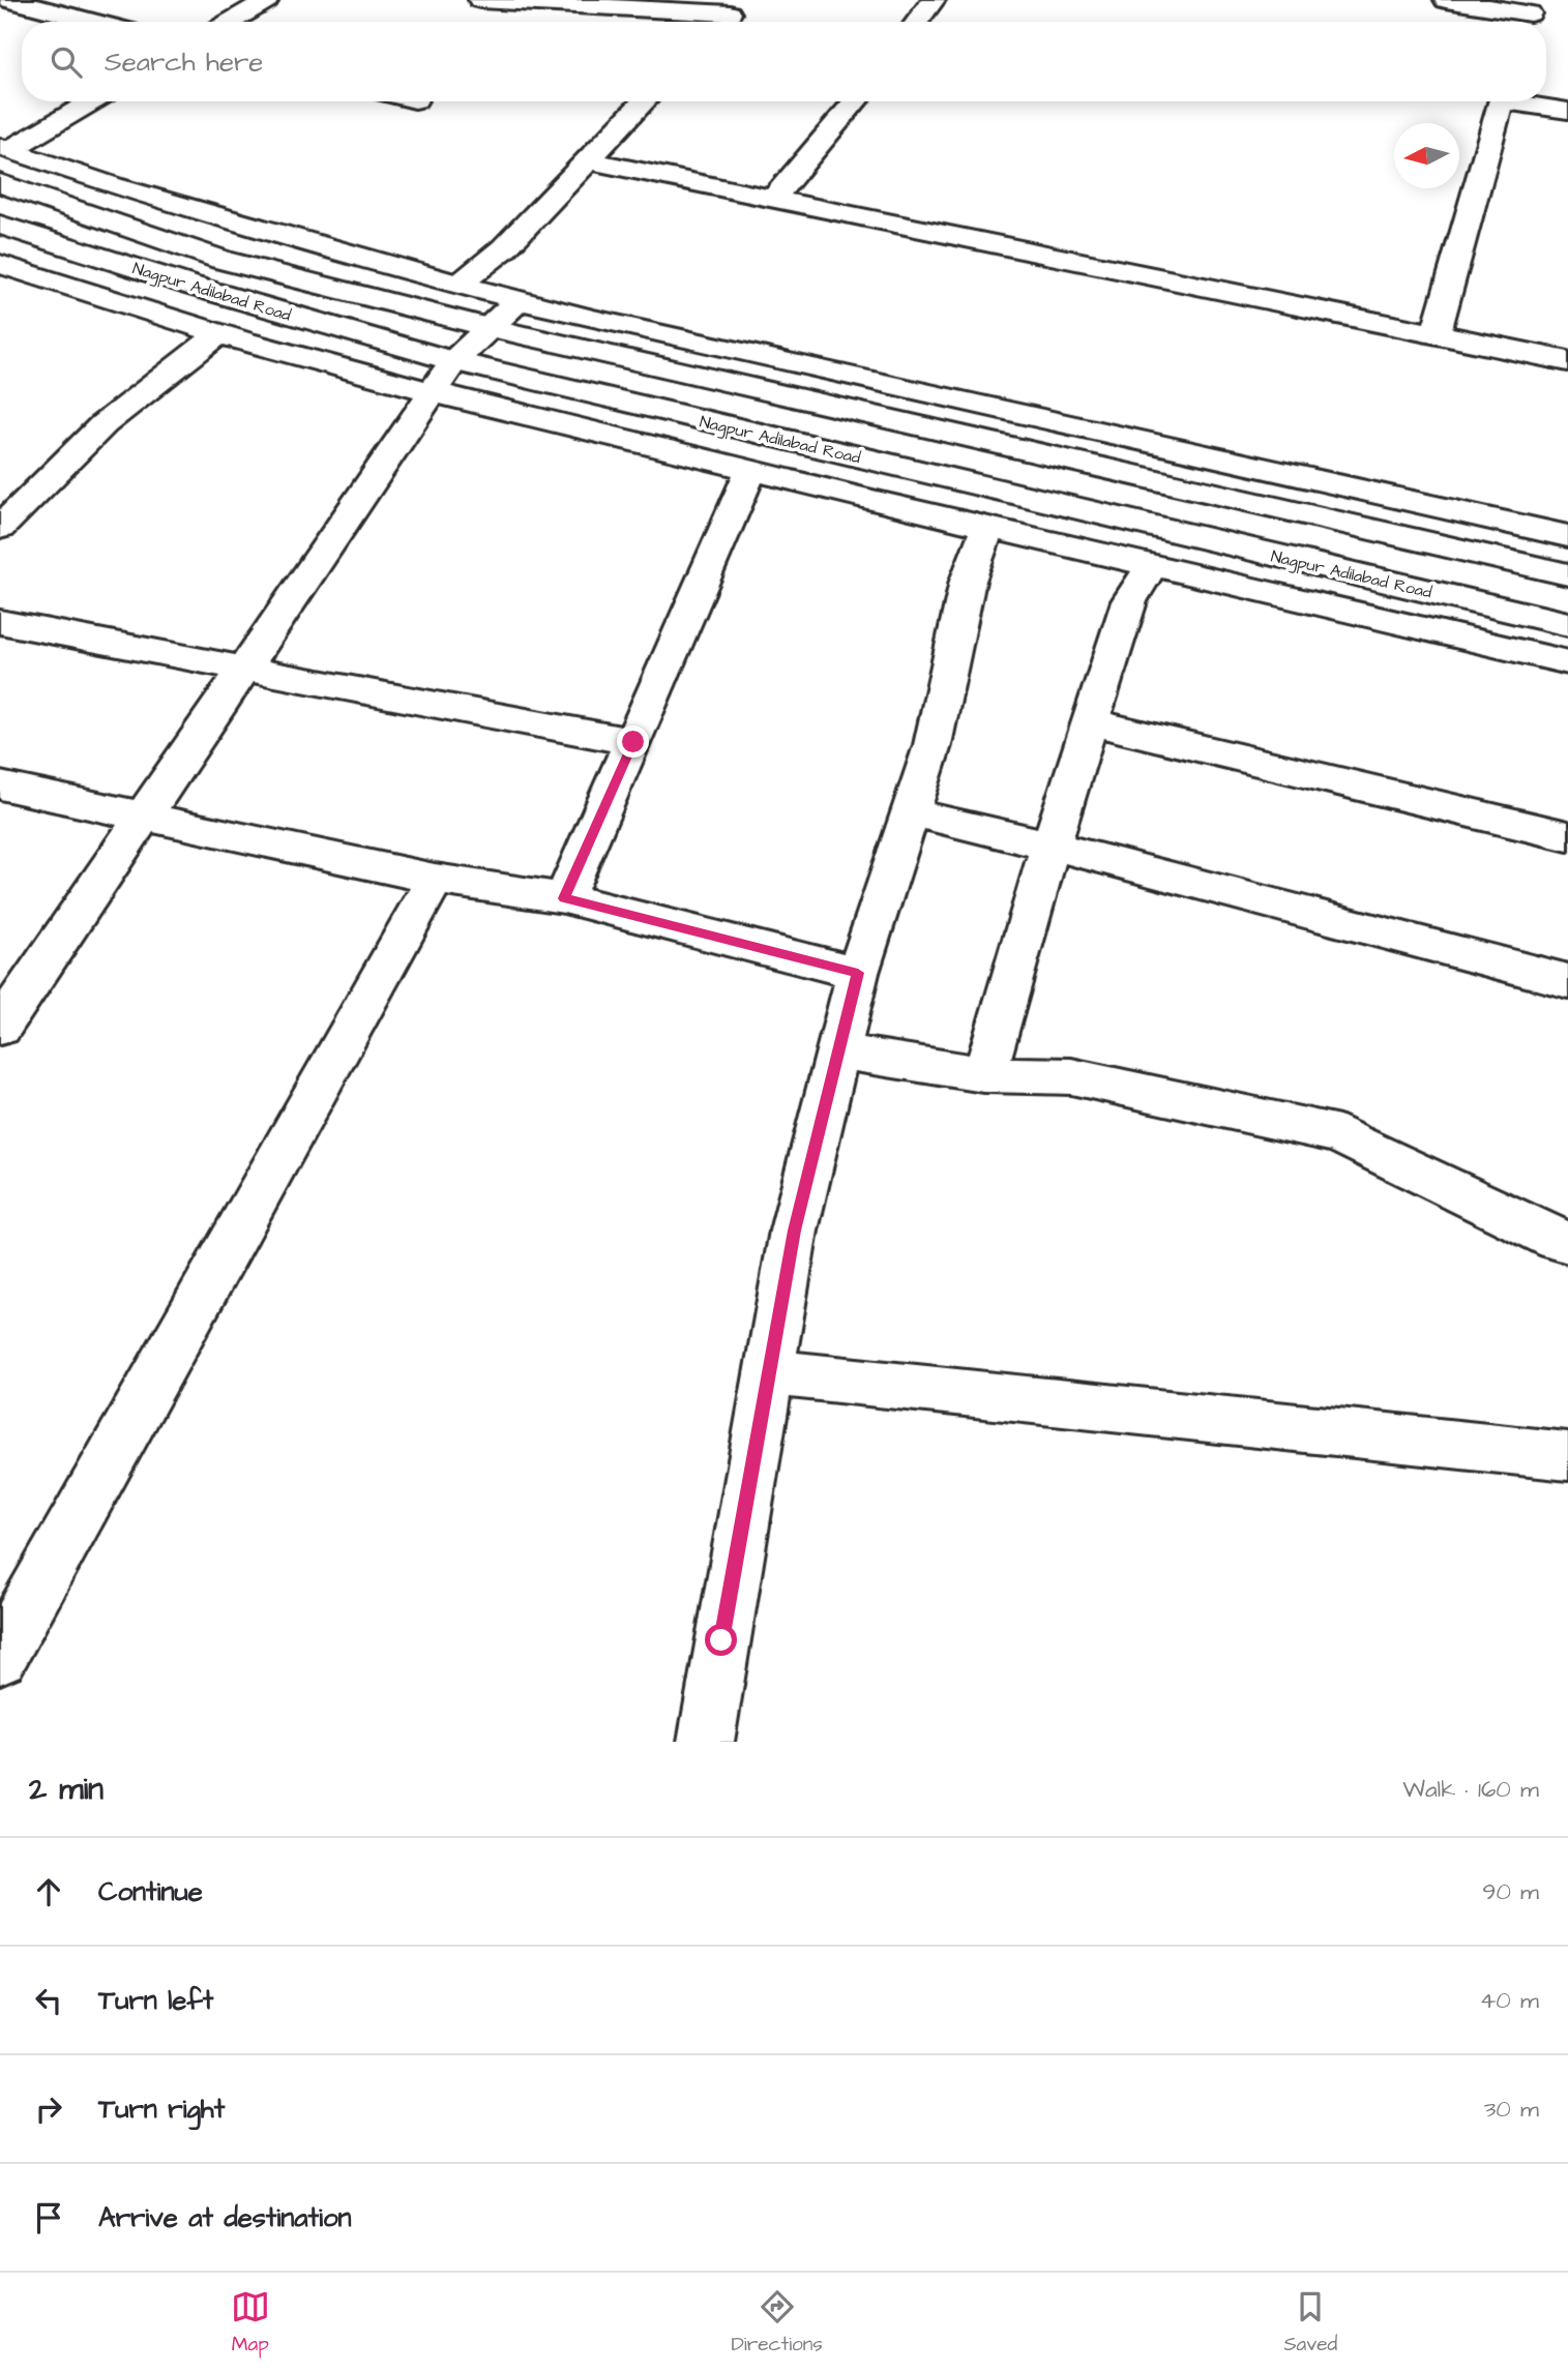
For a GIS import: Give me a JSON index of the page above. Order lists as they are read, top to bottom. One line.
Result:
{"streets":{"main road":["Nagpur Adilabad Road"]},"north":"left","page":{"search":"Search here","heading":["2 min","Walk · 160 m"],"list":[["Continue","90 m"],["Turn left","40 m"],["Turn right","30 m"],"Arrive at destination"],"nav":["Map","Directions","Saved"]}}
